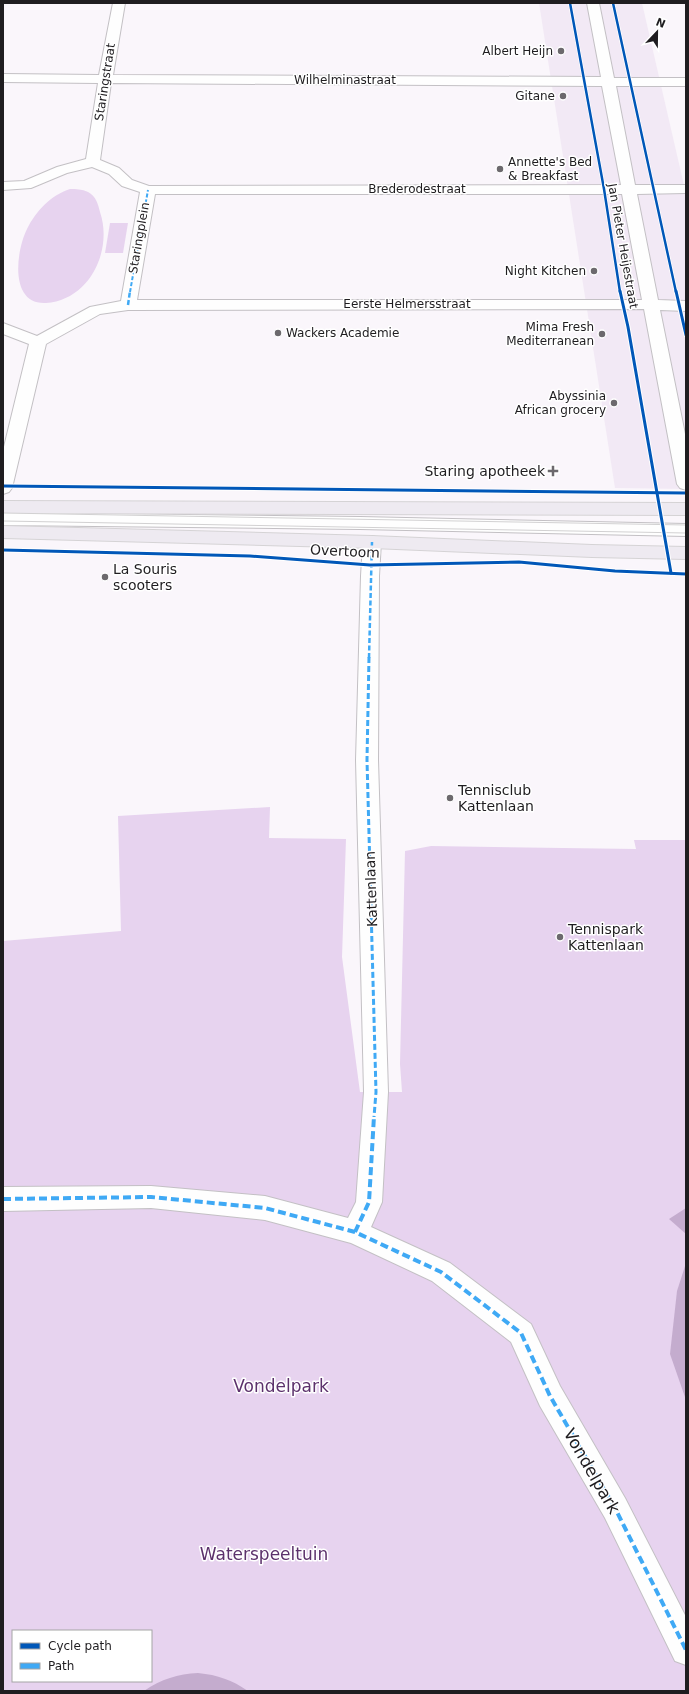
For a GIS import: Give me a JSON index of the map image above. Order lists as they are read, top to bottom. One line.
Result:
{"streets":{"main road":["Overtoom"],"street":["Wilhelminastraat","Staringstraat","Brederodestraat","Staringplein","Jan Pieter Heijestraat","Eerste Helmersstraat","Kattenlaan","Vondelpark"]},"crossings":[["Wilhelminastraat","Staringstraat"],["Wilhelminastraat","Jan Pieter Heijestraat"],["Staringstraat","Staringplein"],["Brederodestraat","Staringplein"],["Brederodestraat","Jan Pieter Heijestraat"],["Staringplein","Eerste Helmersstraat"],["Jan Pieter Heijestraat","Eerste Helmersstraat"],["Overtoom","Kattenlaan"],["Kattenlaan","Vondelpark"]],"parks":["Vondelpark","Waterspeeltuin"],"places":{"other":["Albert Heijn","Gitane","Annette's Bed & Breakfast","Night Kitchen","Wackers Academie","Mima Fresh Mediterranean","Abyssinia African grocery","La Souris scooters","Tennisclub Kattenlaan","Tennispark Kattenlaan"],"health":["Staring apotheek"]},"legend":["Cycle path","Path"],"north":"top"}
